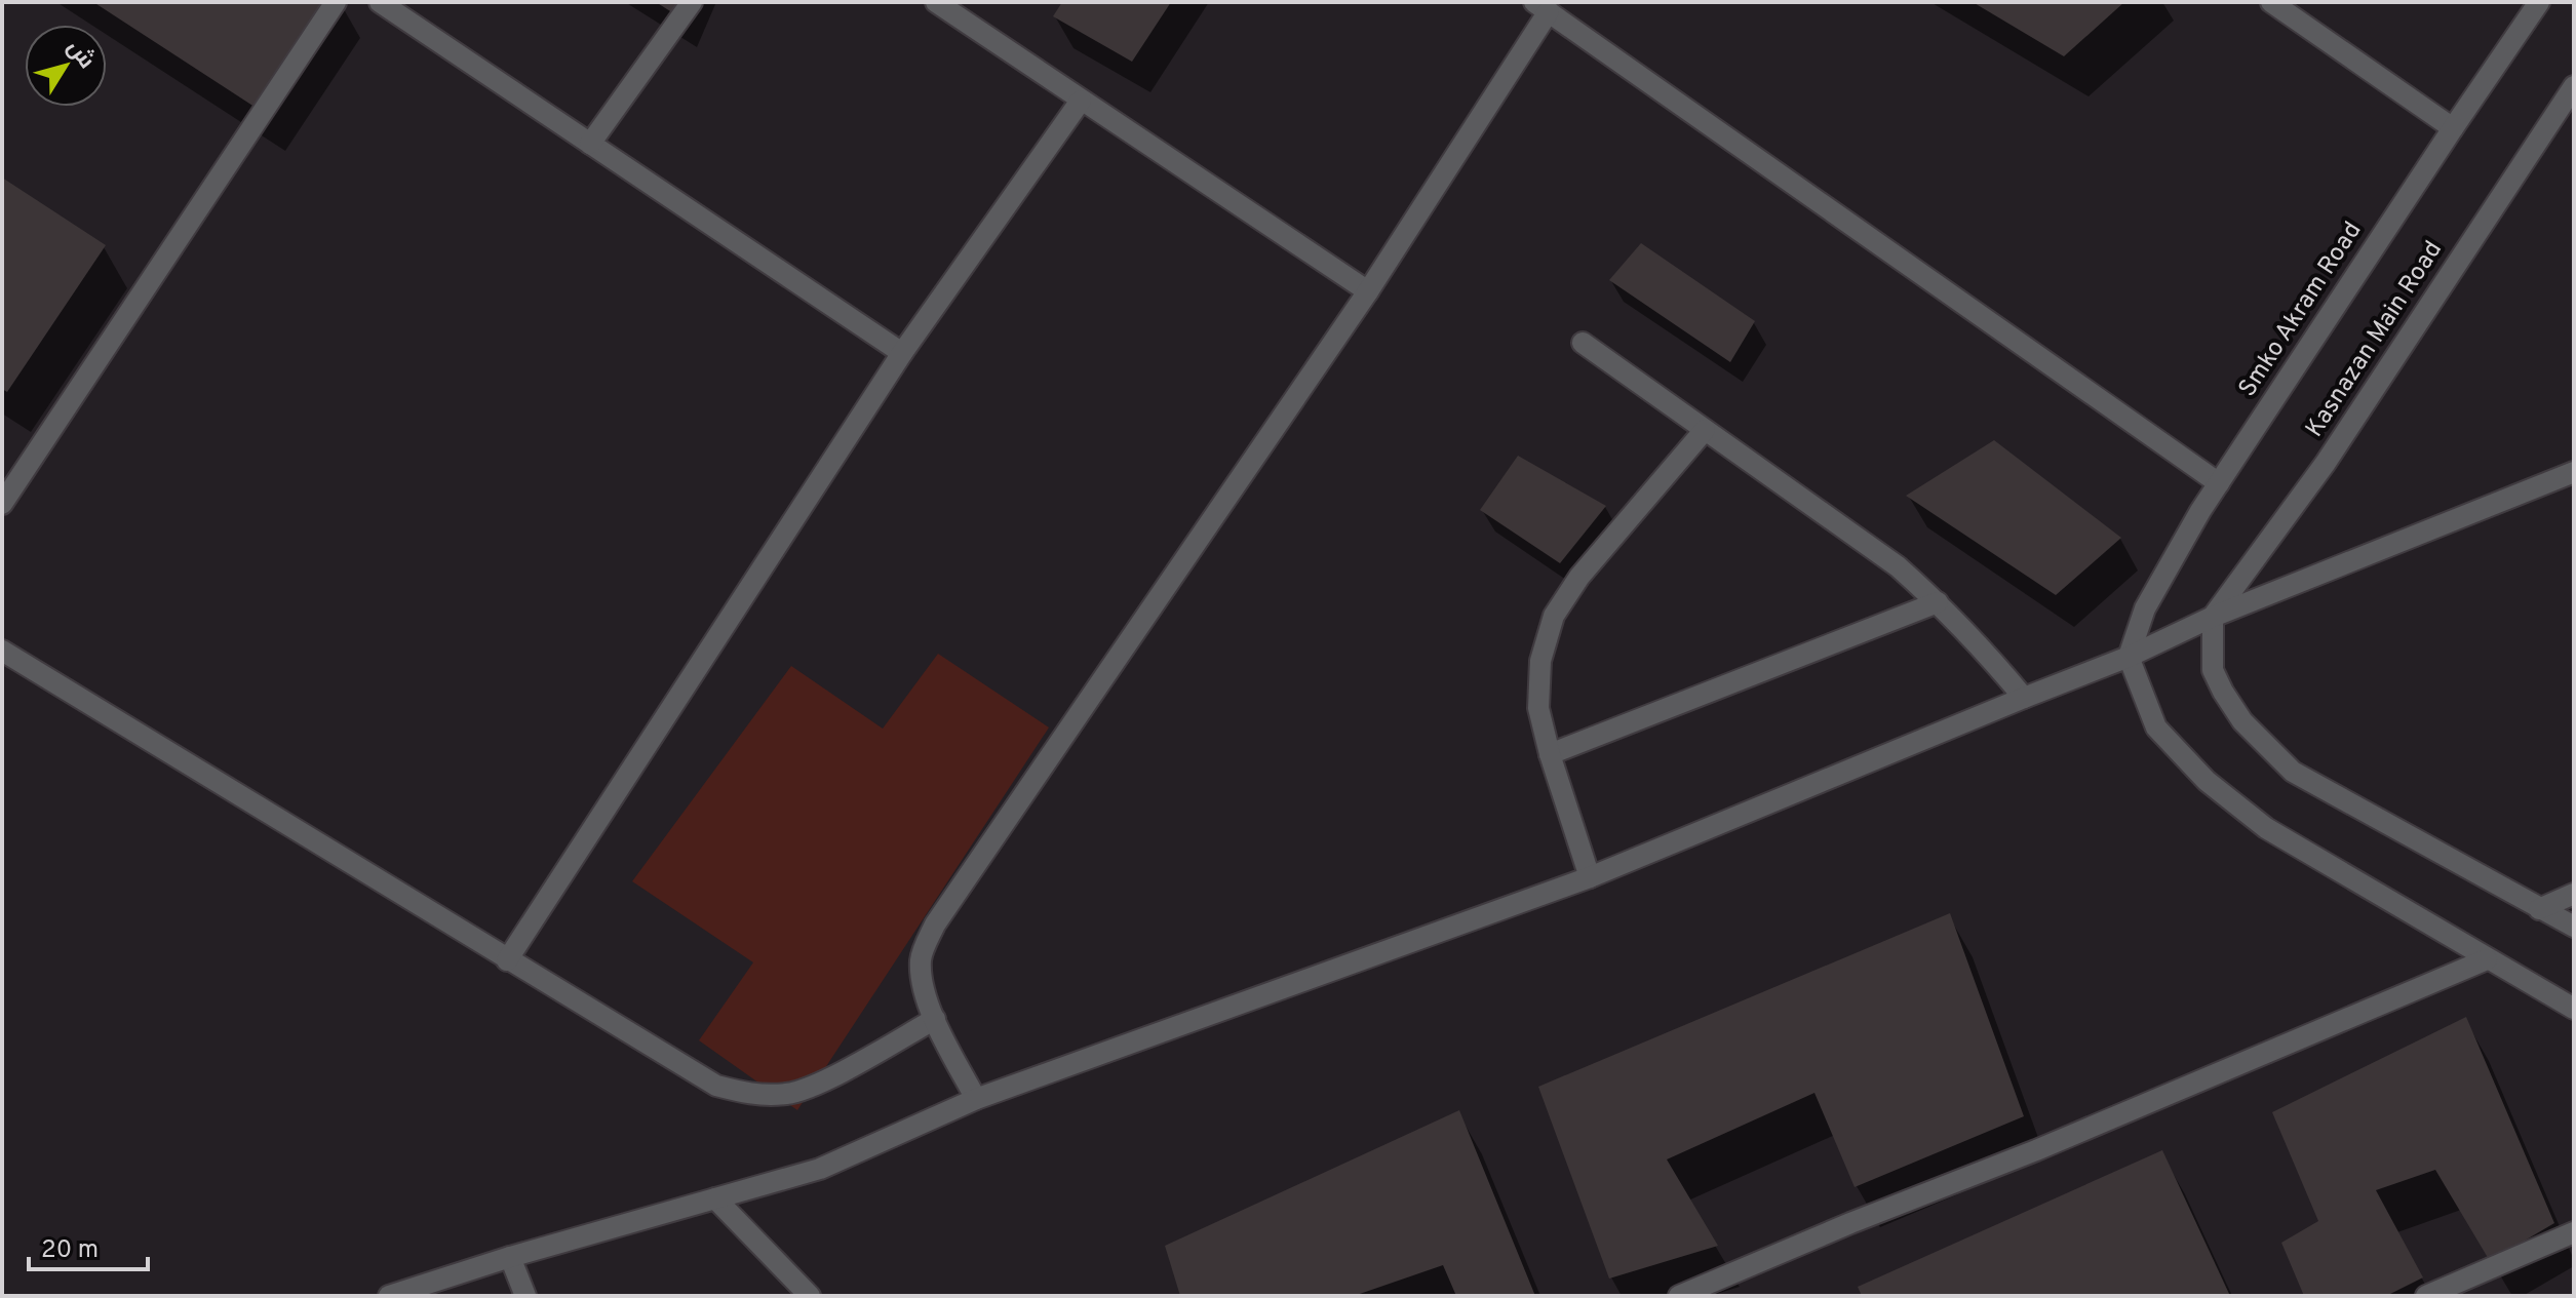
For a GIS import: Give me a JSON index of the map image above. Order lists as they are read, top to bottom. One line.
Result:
{"streets":{"street":["Smko Akram Road","Kasnazan Main Road"]},"scale_bar":"20 m","north":"top right"}
